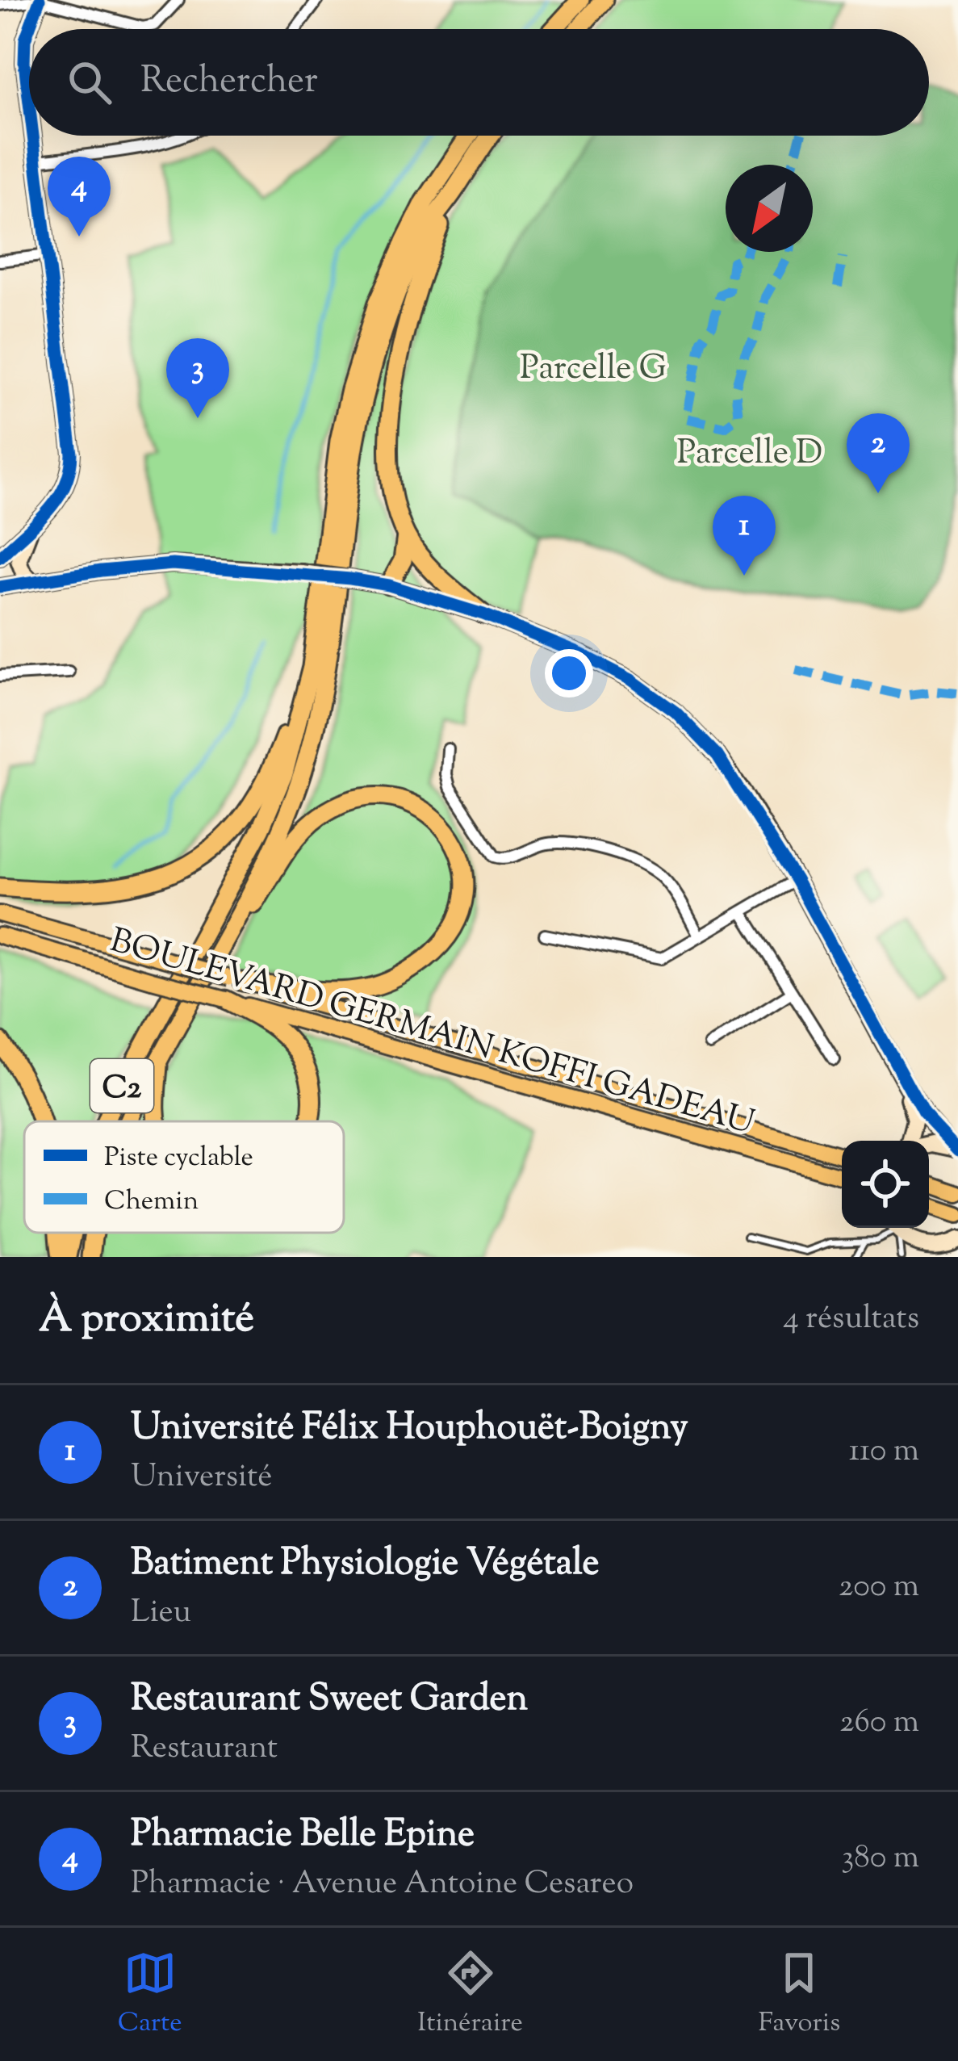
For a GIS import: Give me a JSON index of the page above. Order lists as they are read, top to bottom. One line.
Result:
{"streets":{"highway":["C2"],"main road":["BOULEVARD GERMAIN KOFFI GADEAU"]},"parks":["Parcelle G","Parcelle D"],"legend":["Piste cyclable","Chemin"],"north":"bottom left","page":{"search":"Rechercher","pins":["4","3","2","1"],"heading":["À proximité","4 résultats"],"list":[{"mark":"1","name":"Université Félix Houphouët-Boigny","note":"Université","value":"110 m"},{"mark":"2","name":"Batiment Physiologie Végétale","note":"Lieu","value":"200 m"},{"mark":"3","name":"Restaurant Sweet Garden","note":"Restaurant","value":"260 m"},{"mark":"4","name":"Pharmacie Belle Epine","note":"Pharmacie · Avenue Antoine Cesareo","value":"380 m"}],"nav":["Carte","Itinéraire","Favoris"]}}
